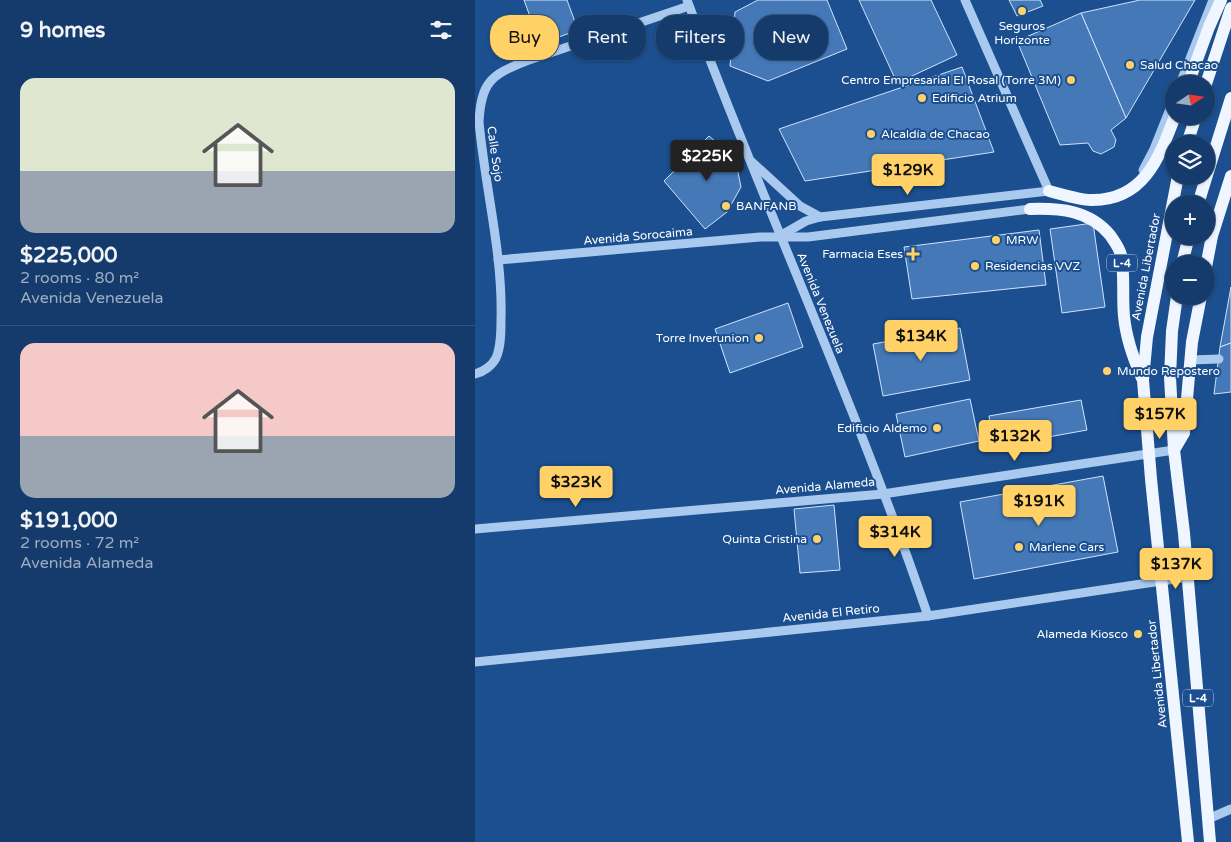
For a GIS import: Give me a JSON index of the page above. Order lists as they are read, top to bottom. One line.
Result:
{"streets":{"main road":["L-4","Avenida Libertador"],"street":["Calle Sojo","Avenida Sorocaima","Avenida Venezuela","Avenida Alameda","Avenida El Retiro"]},"crossings":[["Calle Sojo","Avenida Sorocaima"],["Calle Sojo","Avenida Venezuela"],["Avenida Sorocaima","L-4"],["Avenida Sorocaima","Avenida Venezuela"],["L-4","Avenida Libertador"],["L-4","Avenida Alameda"],["L-4","Avenida El Retiro"],["Avenida Libertador","Avenida Alameda"],["Avenida Libertador","Avenida El Retiro"],["Avenida Venezuela","Avenida Alameda"],["Avenida Venezuela","Avenida El Retiro"]],"places":{"other":["Seguros Horizonte","Salud Chacao","Centro Empresarial El Rosal (Torre 3M)","Edificio Atrium","Alcaldía de Chacao","BANFANB","MRW","Residencias VVZ","Torre Inverunion","Mundo Repostero","Edificio Aldemo","Quinta Cristina","Marlene Cars","Alameda Kiosco"],"health":["Farmacia Eses"]},"north":"right","page":{"heading":"9 homes","chip":["Buy","Rent","Filters","New"],"list":[{"name":"$225,000","note":"2 rooms · 80 m² · Avenida Venezuela"},{"name":"$191,000","note":"2 rooms · 72 m² · Avenida Alameda"}],"map_buttons":["+","−"],"price":["$225K","$129K","$134K","$157K","$132K","$323K","$191K","$314K","$137K"]}}
